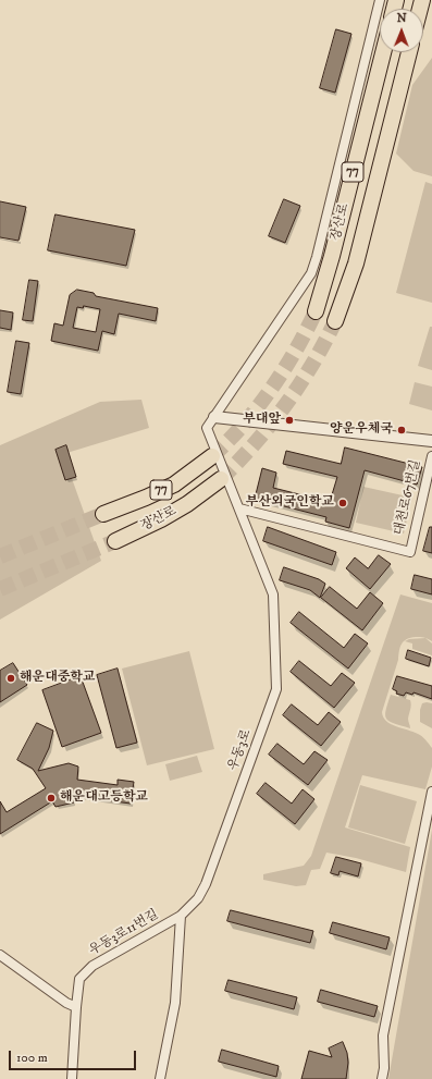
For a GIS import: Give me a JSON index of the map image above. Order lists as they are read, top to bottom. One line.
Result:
{"streets":{"highway":["77","장산로"],"street":["대천로67번길","우동3로","우동3로11번길"]},"crossings":[["대천로67번길","우동3로"],["우동3로","우동3로11번길"]],"places":["부대앞","양운우체국","부산외국인학교","해운대중학교","해운대고등학교"],"scale_bar":"100 m","north":"top"}
